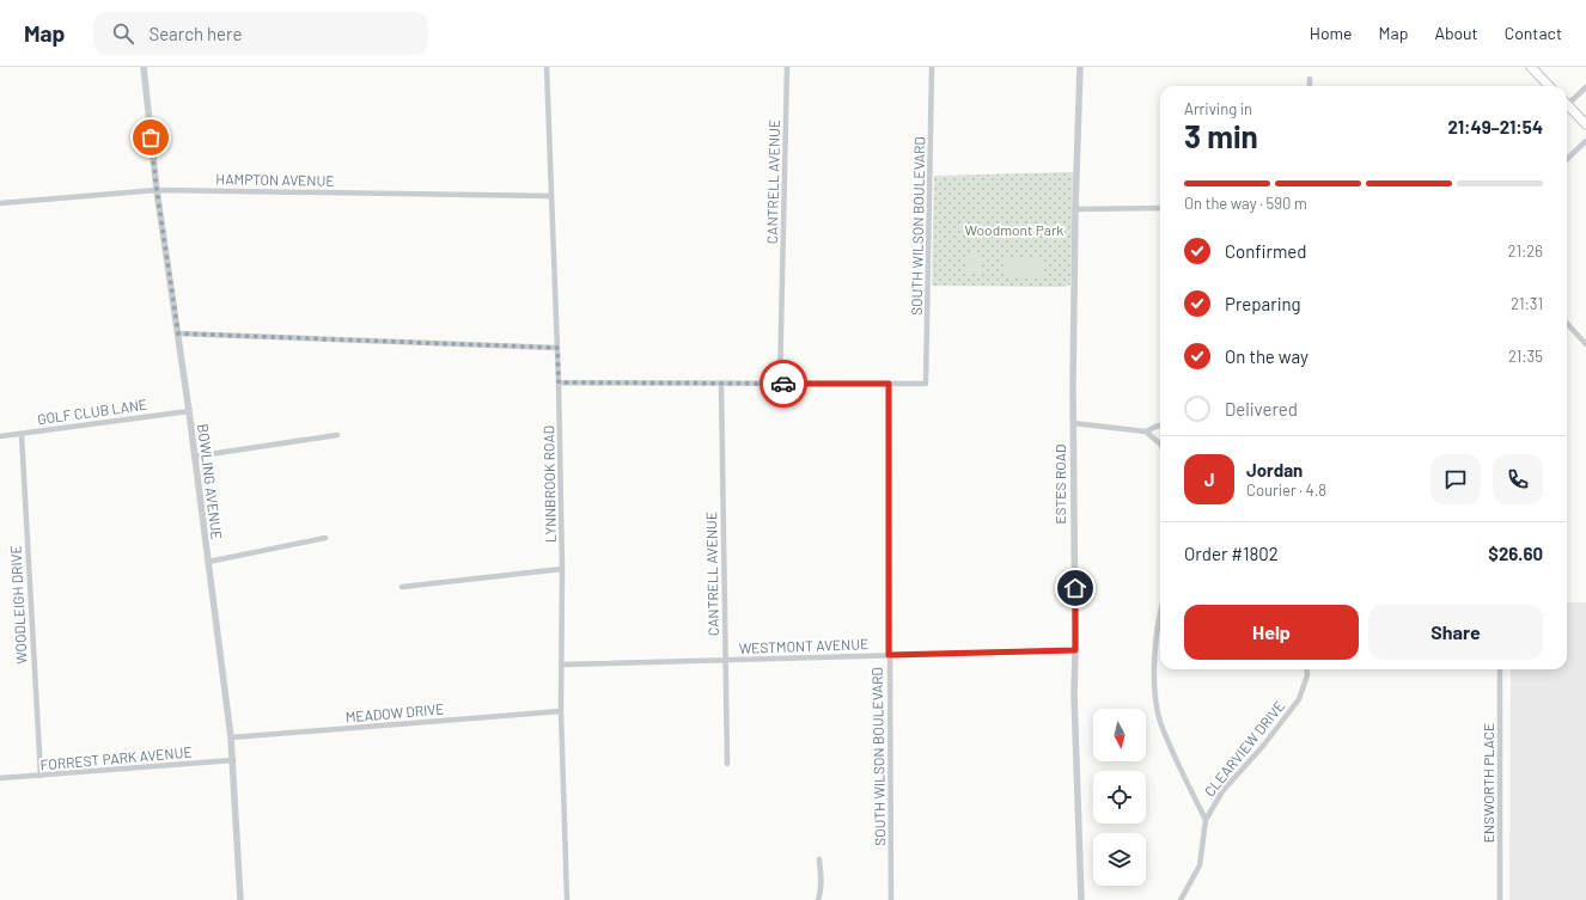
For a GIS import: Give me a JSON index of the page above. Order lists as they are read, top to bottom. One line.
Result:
{"streets":{"street":["HAMPTON AVENUE","CANTRELL AVENUE","SOUTH WILSON BOULEVARD","GOLF CLUB LANE","BOWLING AVENUE","LYNNBROOK ROAD","ESTES ROAD","WOODLEIGH DRIVE","WESTMONT AVENUE","MEADOW DRIVE","CLEARVIEW DRIVE","FORREST PARK AVENUE","ENSWORTH PLACE"]},"crossings":[["HAMPTON AVENUE","BOWLING AVENUE"],["HAMPTON AVENUE","LYNNBROOK ROAD"],["CANTRELL AVENUE","WESTMONT AVENUE"],["SOUTH WILSON BOULEVARD","WESTMONT AVENUE"],["GOLF CLUB LANE","BOWLING AVENUE"],["GOLF CLUB LANE","WOODLEIGH DRIVE"],["BOWLING AVENUE","MEADOW DRIVE"],["BOWLING AVENUE","FORREST PARK AVENUE"],["LYNNBROOK ROAD","WESTMONT AVENUE"],["LYNNBROOK ROAD","MEADOW DRIVE"],["ESTES ROAD","WESTMONT AVENUE"],["WOODLEIGH DRIVE","FORREST PARK AVENUE"]],"parks":["Woodmont Park"],"north":"bottom","page":{"header":"Map","search":"Search here","nav":["Home","Map","About","Contact"],"heading":["3 min","Arriving in","21:49–21:54"],"panel":["Jordan","Courier · 4.8","Order #1802","$26.60"],"bar":"On the way · 590 m","list":[["Confirmed","21:26"],["Preparing","21:31"],["On the way","21:35"],"Delivered"],"round":"J","buttons":["Help","Share"]}}
